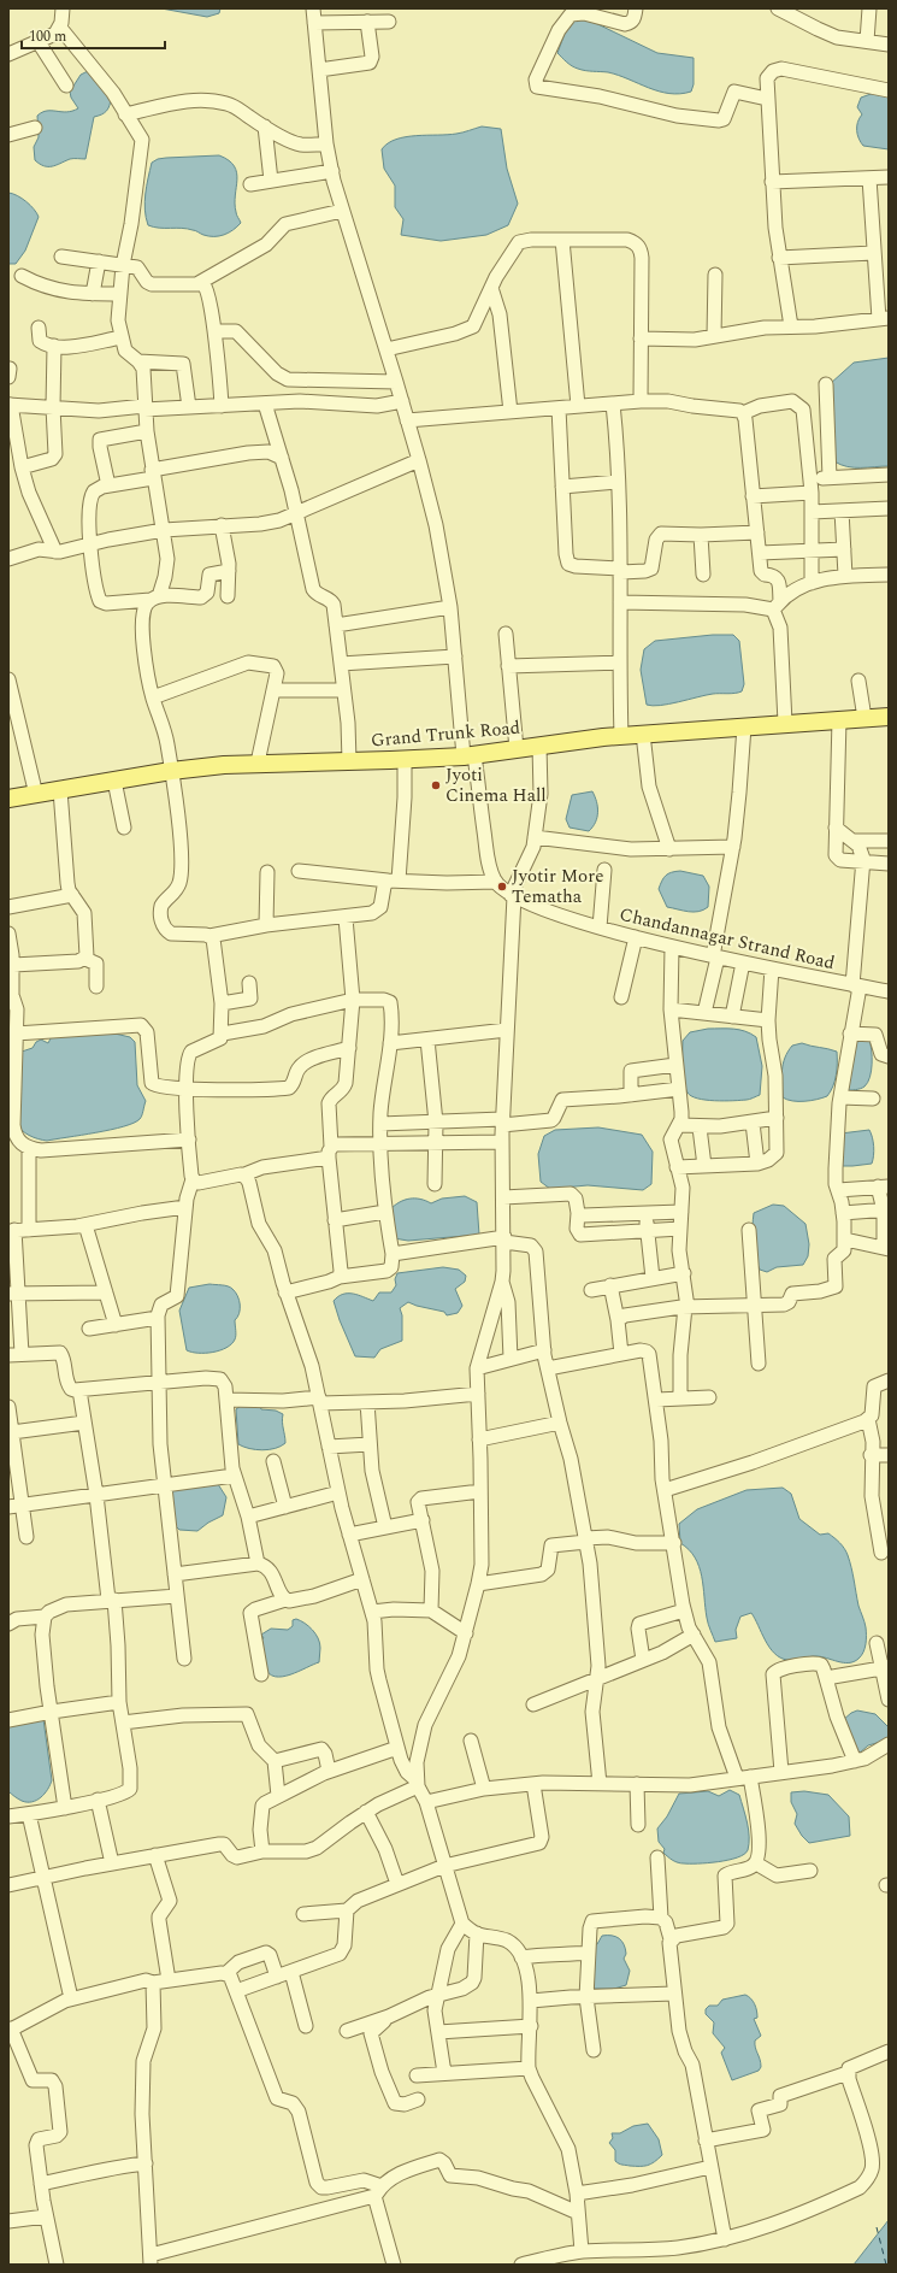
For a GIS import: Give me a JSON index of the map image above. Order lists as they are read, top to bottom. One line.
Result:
{"streets":{"main road":["Grand Trunk Road"],"street":["Chandannagar Strand Road"]},"places":["Jyoti Cinema Hall","Jyotir More Tematha"],"scale_bar":"100 m"}
